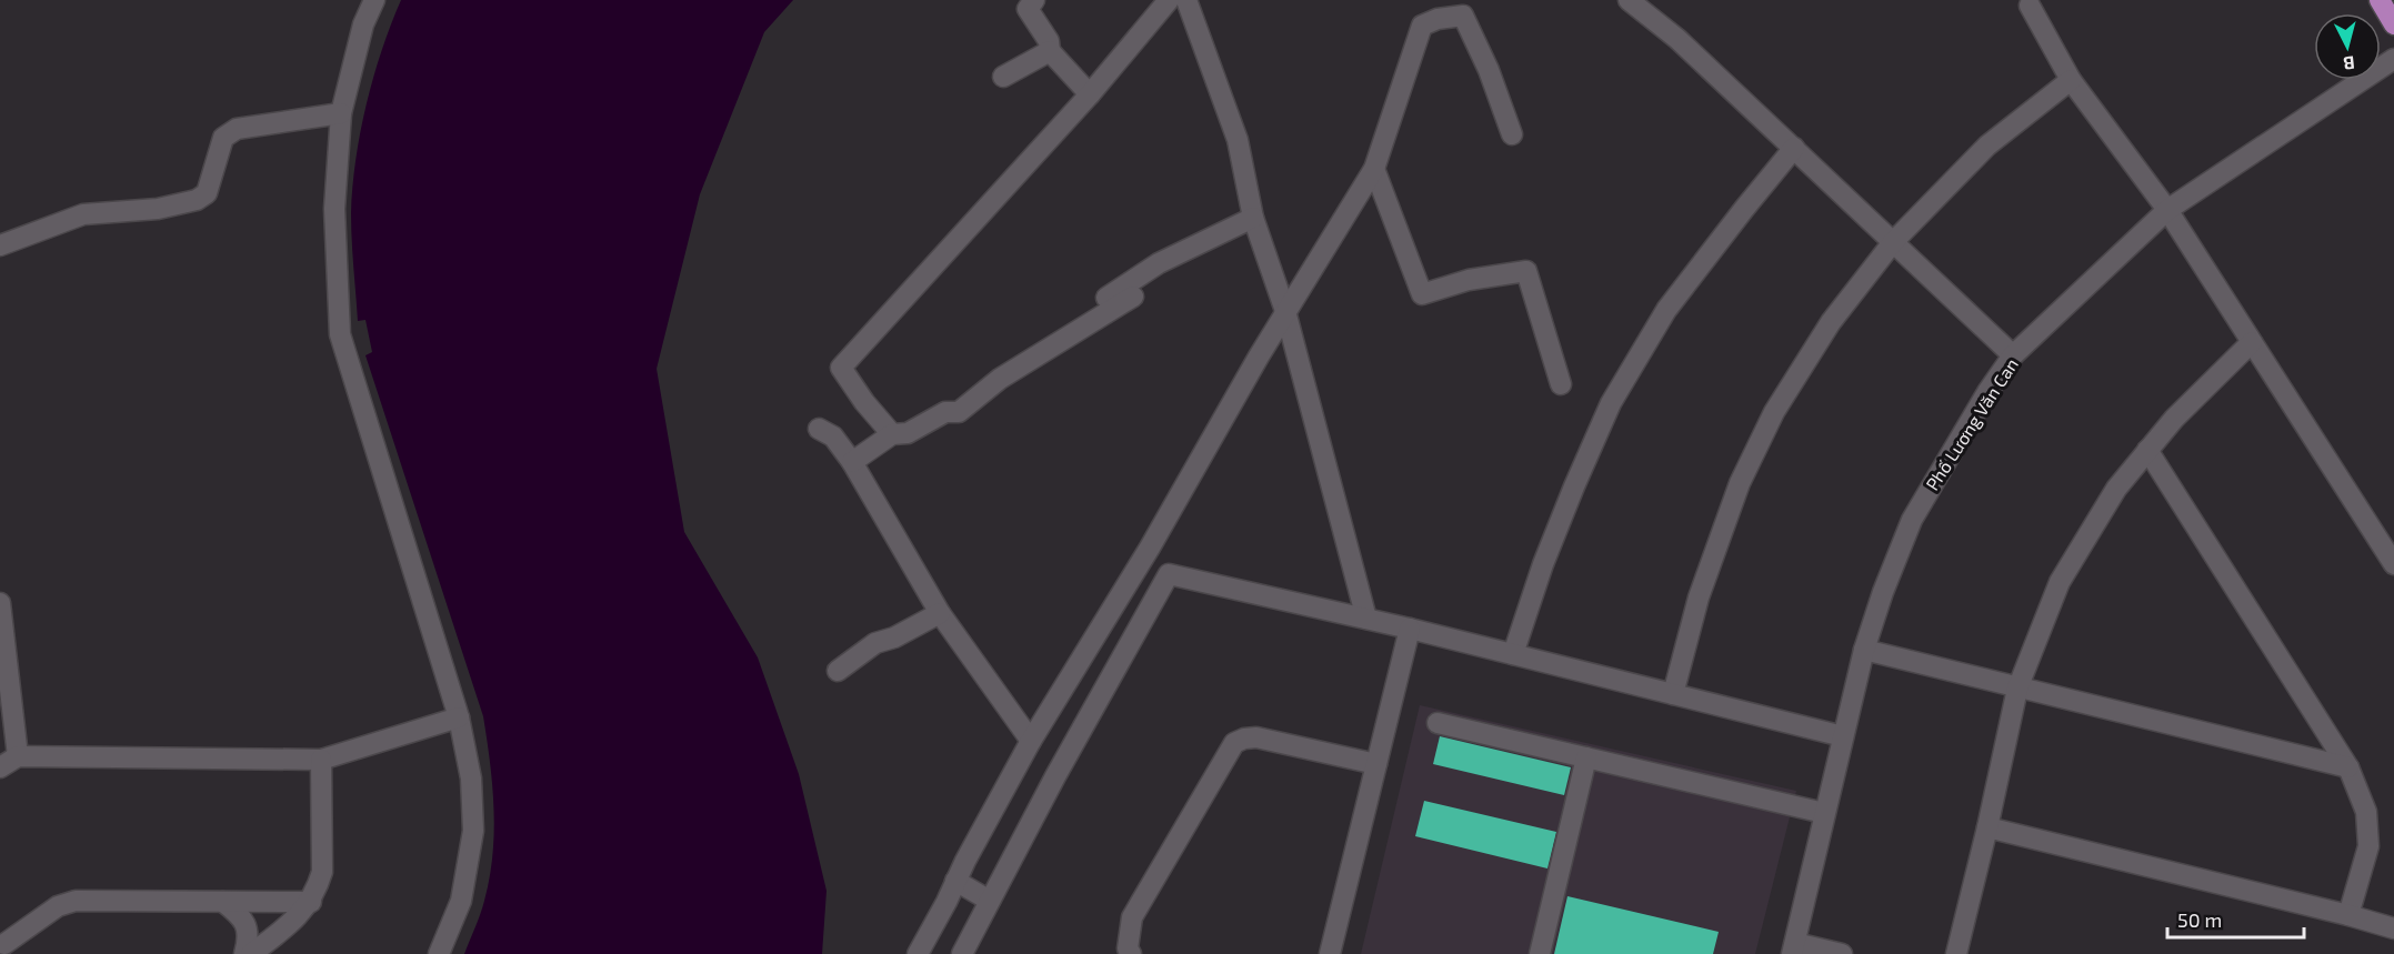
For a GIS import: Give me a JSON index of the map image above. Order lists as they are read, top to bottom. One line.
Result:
{"streets":{"street":["Phố Lương Văn Can"]},"scale_bar":"50 m","north":"bottom"}
